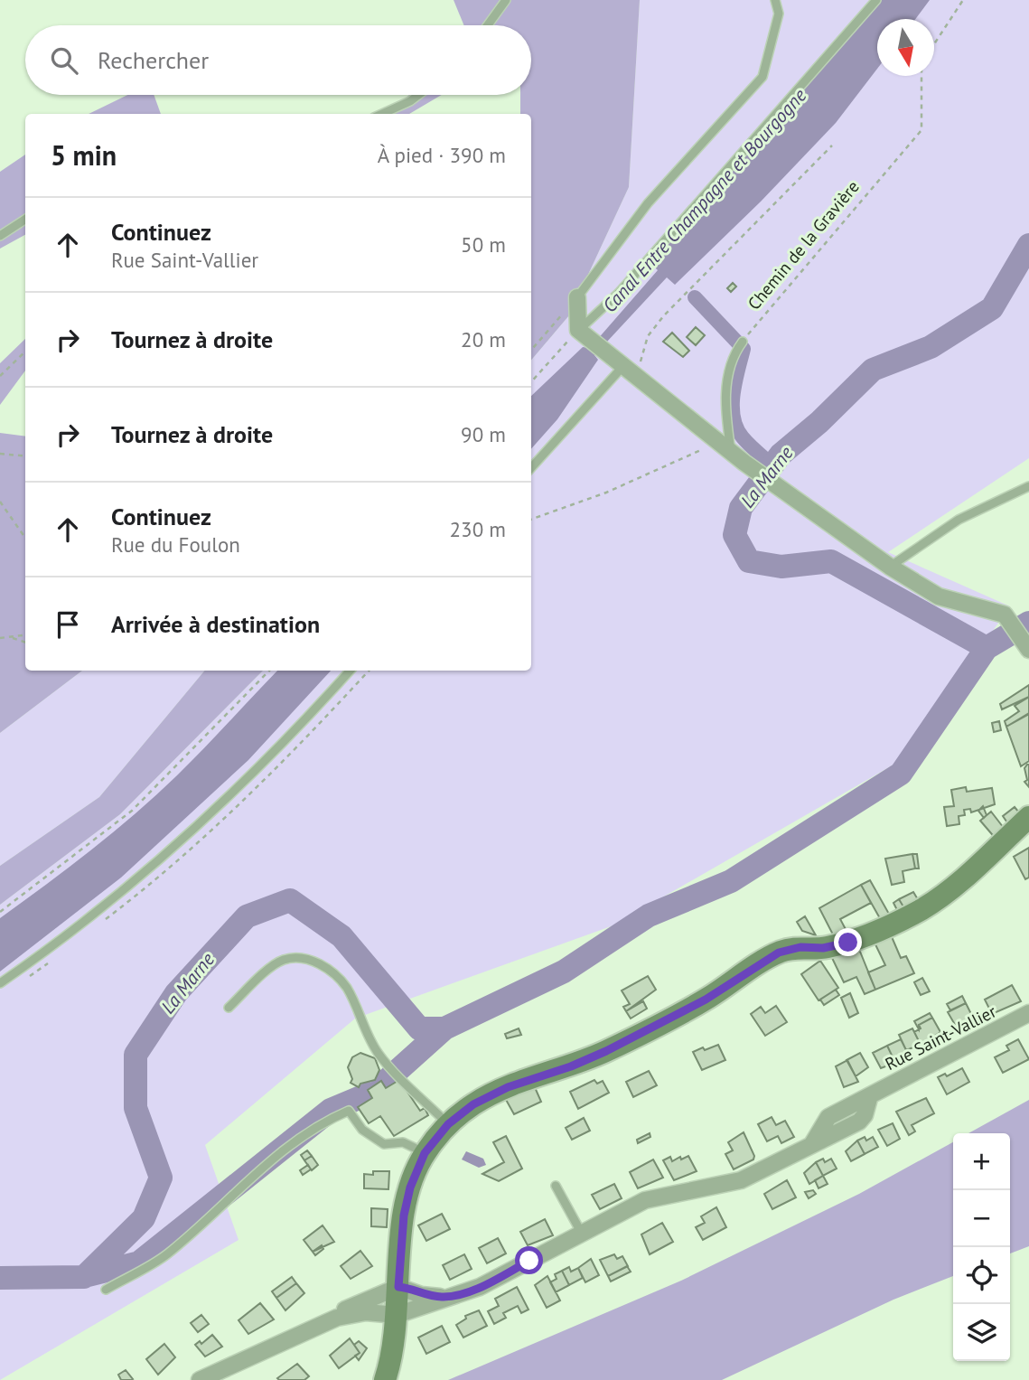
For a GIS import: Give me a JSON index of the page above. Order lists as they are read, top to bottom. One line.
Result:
{"streets":{"street":["Rue Saint-Vallier"],"path":["Chemin de la Gravière"]},"water":["Canal Entre Champagne et Bourgogne","La Marne"],"north":"bottom","page":{"search":"Rechercher","heading":["5 min","À pied · 390 m"],"list":[["Continuez","Rue Saint-Vallier","50 m"],["Tournez à droite","20 m"],["Tournez à droite","90 m"],["Continuez","Rue du Foulon","230 m"],"Arrivée à destination"],"map_buttons":["+","−"]}}
